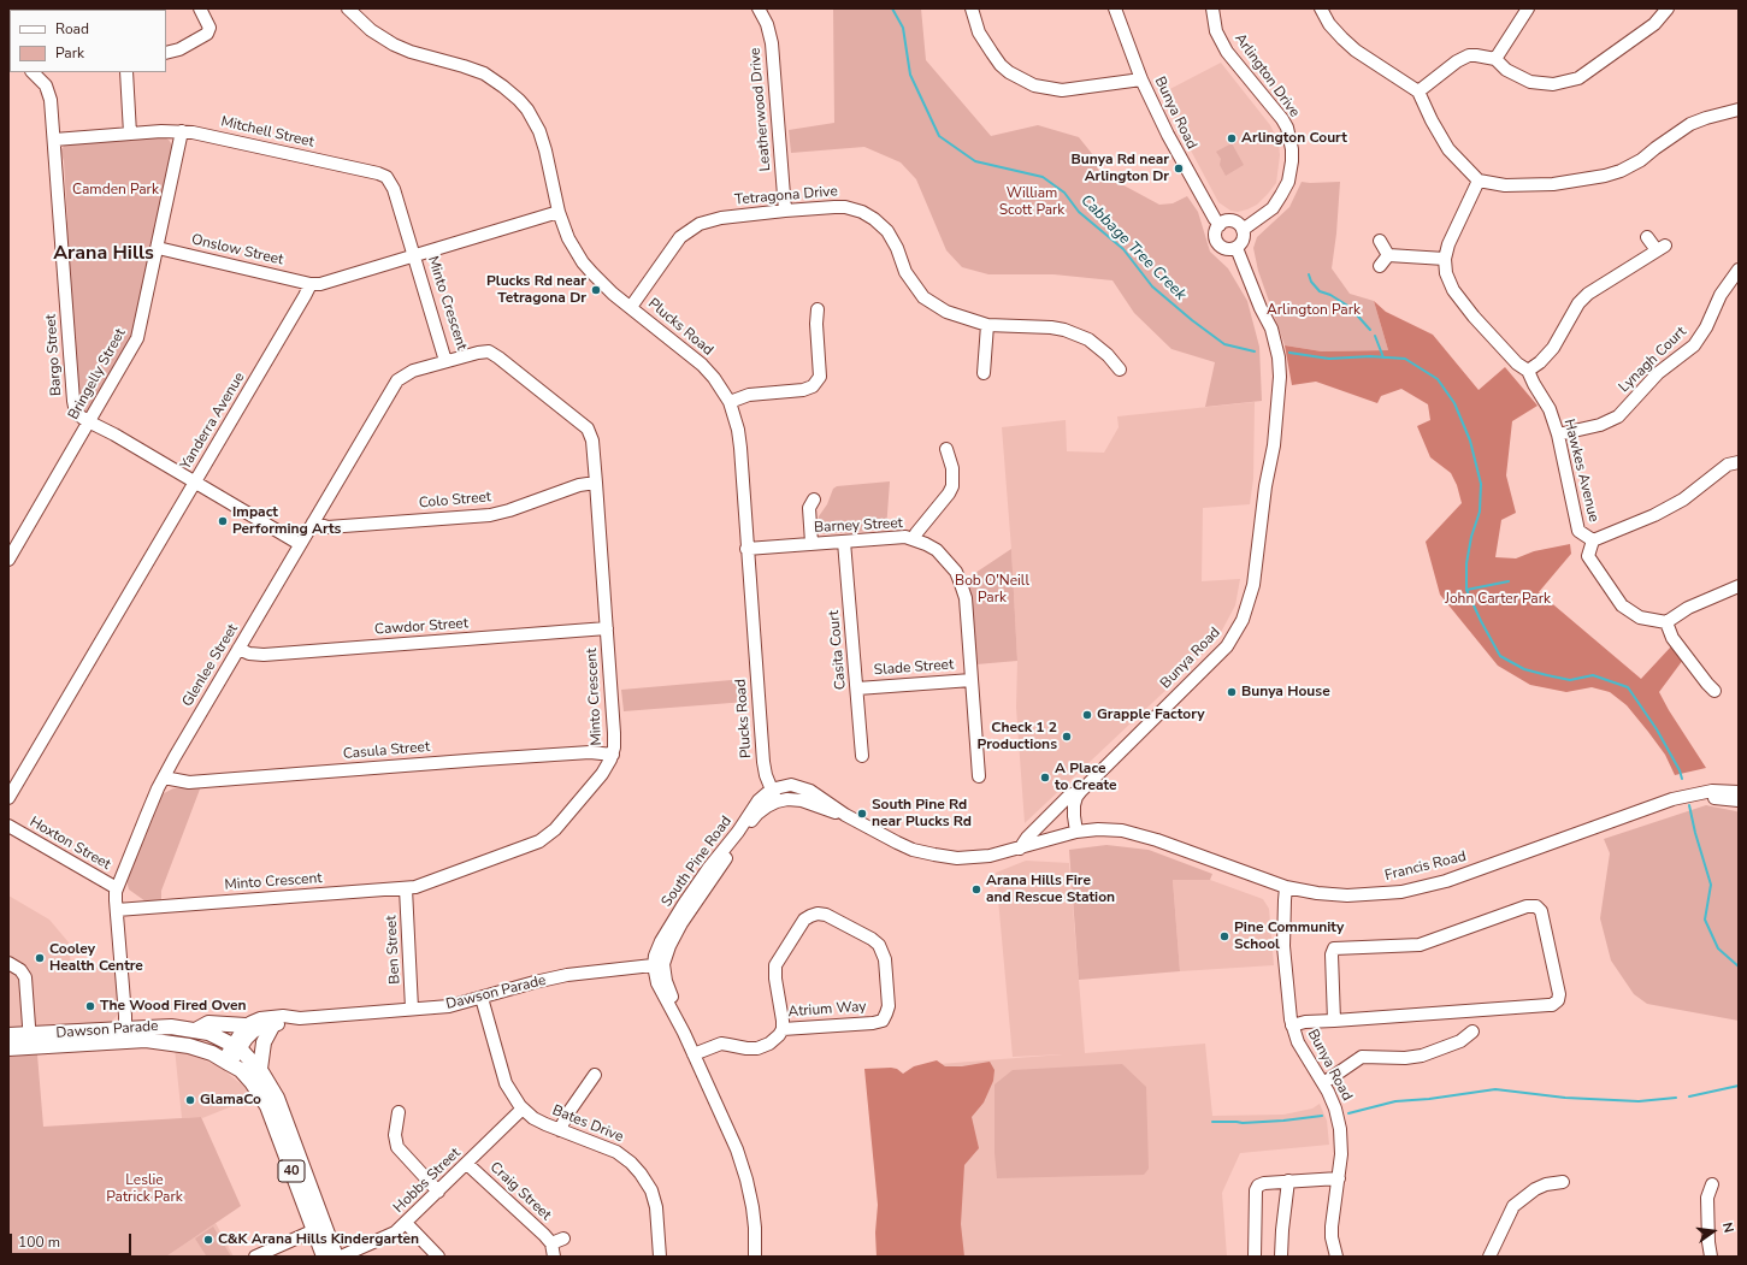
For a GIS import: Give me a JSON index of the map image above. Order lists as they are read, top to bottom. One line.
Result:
{"streets":{"main road":["Dawson Parade","40"],"street":["Arlington Drive","Leatherwood Drive","Bunya Road","Mitchell Street","Tetragona Drive","Onslow Street","Minto Crescent","Plucks Road","Bargo Street","Lynagh Court","Bringelly Street","Yanderra Avenue","Hawkes Avenue","Colo Street","Barney Street","Cawdor Street","Casita Court","Glenlee Street","Slade Street","Casula Street","Hoxton Street","South Pine Road","Francis Road","Ben Street","Atrium Way","Bates Drive","Hobbs Street","Craig Street"]},"crossings":[["Arlington Drive","Bunya Road"],["Leatherwood Drive","Tetragona Drive"],["Bunya Road","South Pine Road"],["Bunya Road","Francis Road"],["Mitchell Street","Minto Crescent"],["Mitchell Street","Bargo Street"],["Mitchell Street","Bringelly Street"],["Tetragona Drive","Plucks Road"],["Onslow Street","Bringelly Street"],["Onslow Street","Yanderra Avenue"],["Minto Crescent","Colo Street"],["Minto Crescent","Cawdor Street"],["Minto Crescent","Glenlee Street"],["Minto Crescent","Casula Street"],["Minto Crescent","Ben Street"],["Plucks Road","Barney Street"],["Plucks Road","South Pine Road"],["Bargo Street","Bringelly Street"],["Bargo Street","Yanderra Avenue"],["Bargo Street","Glenlee Street"],["Lynagh Court","Hawkes Avenue"],["Colo Street","Glenlee Street"],["Barney Street","Casita Court"],["Barney Street","Slade Street"],["Cawdor Street","Glenlee Street"],["Casita Court","Slade Street"],["Glenlee Street","Casula Street"],["Glenlee Street","Hoxton Street"],["Glenlee Street","Dawson Parade"],["South Pine Road","Francis Road"],["South Pine Road","Dawson Parade"],["South Pine Road","Atrium Way"],["Ben Street","Dawson Parade"],["Dawson Parade","Bates Drive"],["Dawson Parade","40"],["Bates Drive","Hobbs Street"],["Hobbs Street","Craig Street"]],"districts":["Arana Hills"],"water":["Cabbage Tree Creek"],"parks":["Camden Park","William Scott Park","Arlington Park","Bob O'Neill Park","John Carter Park","Leslie Patrick Park"],"places":["Arlington Court","Bunya Rd near Arlington Dr","Plucks Rd near Tetragona Dr","Impact Performing Arts","Bunya House","Grapple Factory","Check 1 2 Productions","A Place to Create","South Pine Rd near Plucks Rd","Arana Hills Fire and Rescue Station","Pine Community School","Cooley Health Centre","The Wood Fired Oven","GlamaCo","C&K Arana Hills Kindergarten"],"legend":["Road","Park"],"scale_bar":"100 m","north":"right"}
